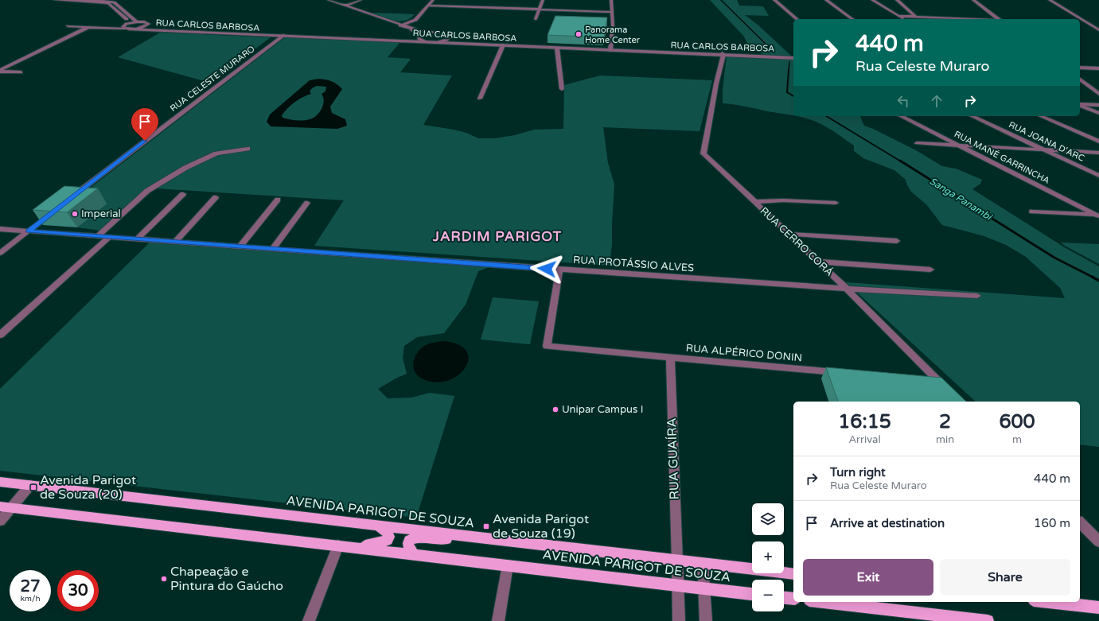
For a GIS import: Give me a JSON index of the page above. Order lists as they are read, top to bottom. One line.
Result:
{"streets":{"main road":["AVENIDA PARIGOT DE SOUZA"],"street":["RUA CARLOS BARBOSA","RUA CELESTE MURARO","RUA JOANA D'ARC","RUA MANÉ GARRINCHA","RUA CERRO CORÁ","RUA PROTÁSSIO ALVES","RUA ALPÉRICO DONIN","RUA GUAÍRA"]},"crossings":[["RUA CARLOS BARBOSA","RUA CELESTE MURARO"],["RUA CARLOS BARBOSA","RUA CERRO CORÁ"],["RUA CERRO CORÁ","RUA PROTÁSSIO ALVES"],["RUA PROTÁSSIO ALVES","RUA ALPÉRICO DONIN"],["RUA ALPÉRICO DONIN","RUA GUAÍRA"],["RUA GUAÍRA","AVENIDA PARIGOT DE SOUZA"]],"districts":["JARDIM PARIGOT"],"water":["Sanga Panambi"],"places":{"other":["Panorama Home Center","Imperial","Unipar Campus I","Chapeação e Pintura do Gaúcho"],"transit":["Avenida Parigot de Souza (20)","Avenida Parigot de Souza (19)"]},"page":{"turn":["440 m","Rua Celeste Muraro"],"eta":["16:15","Arrival","2","min","600","m"],"list":[{"name":"Turn right","note":"Rua Celeste Muraro","value":"440 m"},{"name":"Arrive at destination","value":"160 m"}],"map_buttons":["+","−"],"buttons":["Exit","Share"],"speed":"27 km/h","limit":"30"}}
